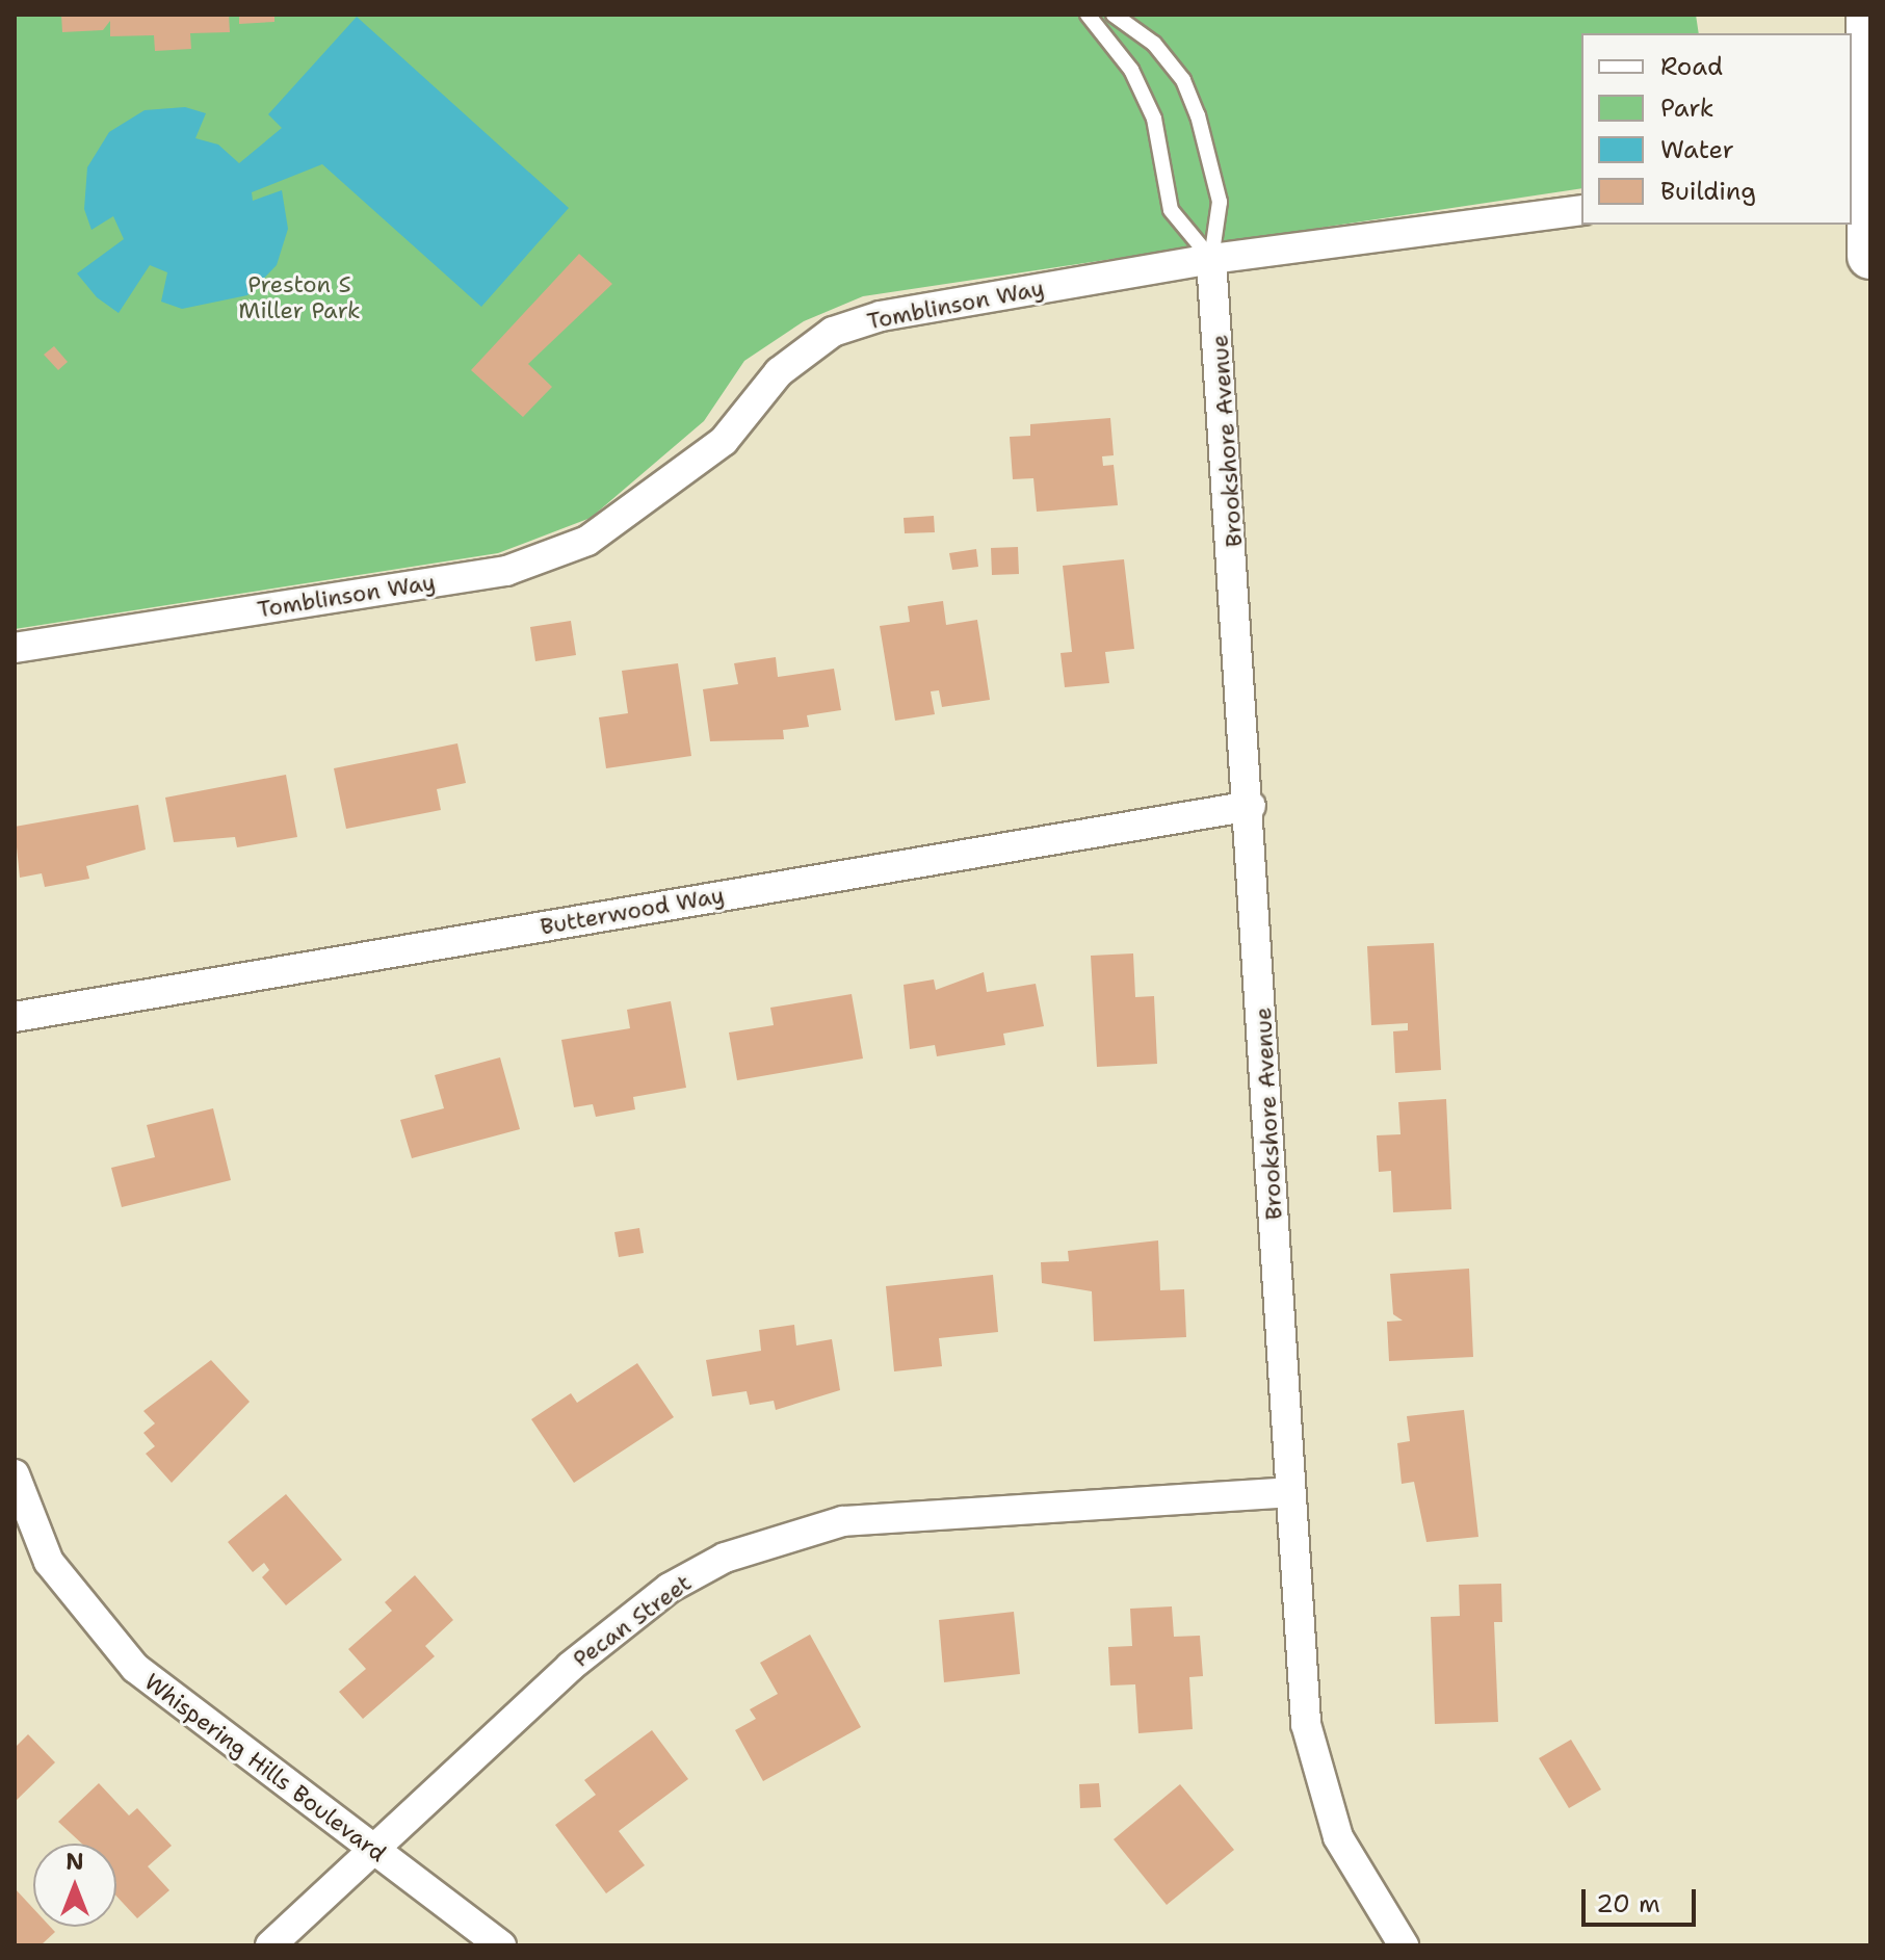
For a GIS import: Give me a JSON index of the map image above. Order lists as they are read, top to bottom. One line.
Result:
{"streets":{"street":["Tomblinson Way","Brookshore Avenue","Butterwood Way","Pecan Street","Whispering Hills Boulevard"]},"crossings":[["Tomblinson Way","Brookshore Avenue"],["Brookshore Avenue","Butterwood Way"],["Brookshore Avenue","Pecan Street"],["Pecan Street","Whispering Hills Boulevard"]],"parks":["Preston S Miller Park"],"legend":["Road","Park","Water","Building"],"scale_bar":"20 m","north":"top"}
